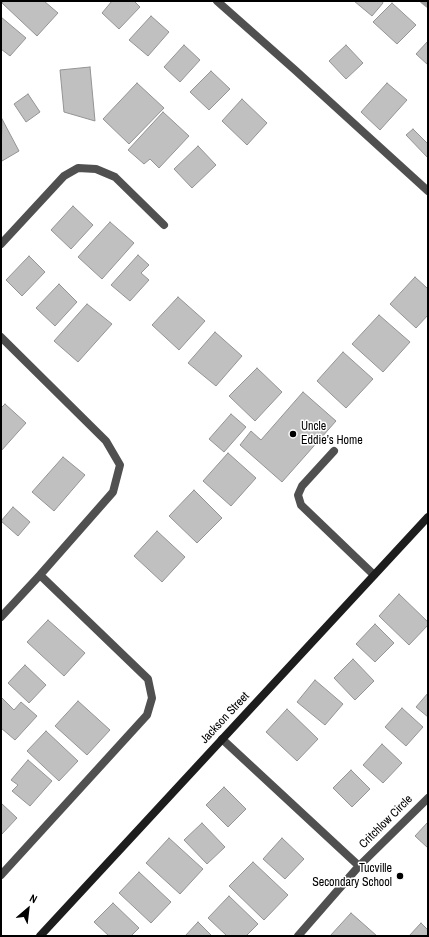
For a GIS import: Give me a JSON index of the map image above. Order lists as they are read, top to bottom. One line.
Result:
{"streets":{"street":["Jackson Street","Critchlow Circle"]},"places":["Uncle Eddie’s Home","Tucville Secondary School"],"north":"top right"}
